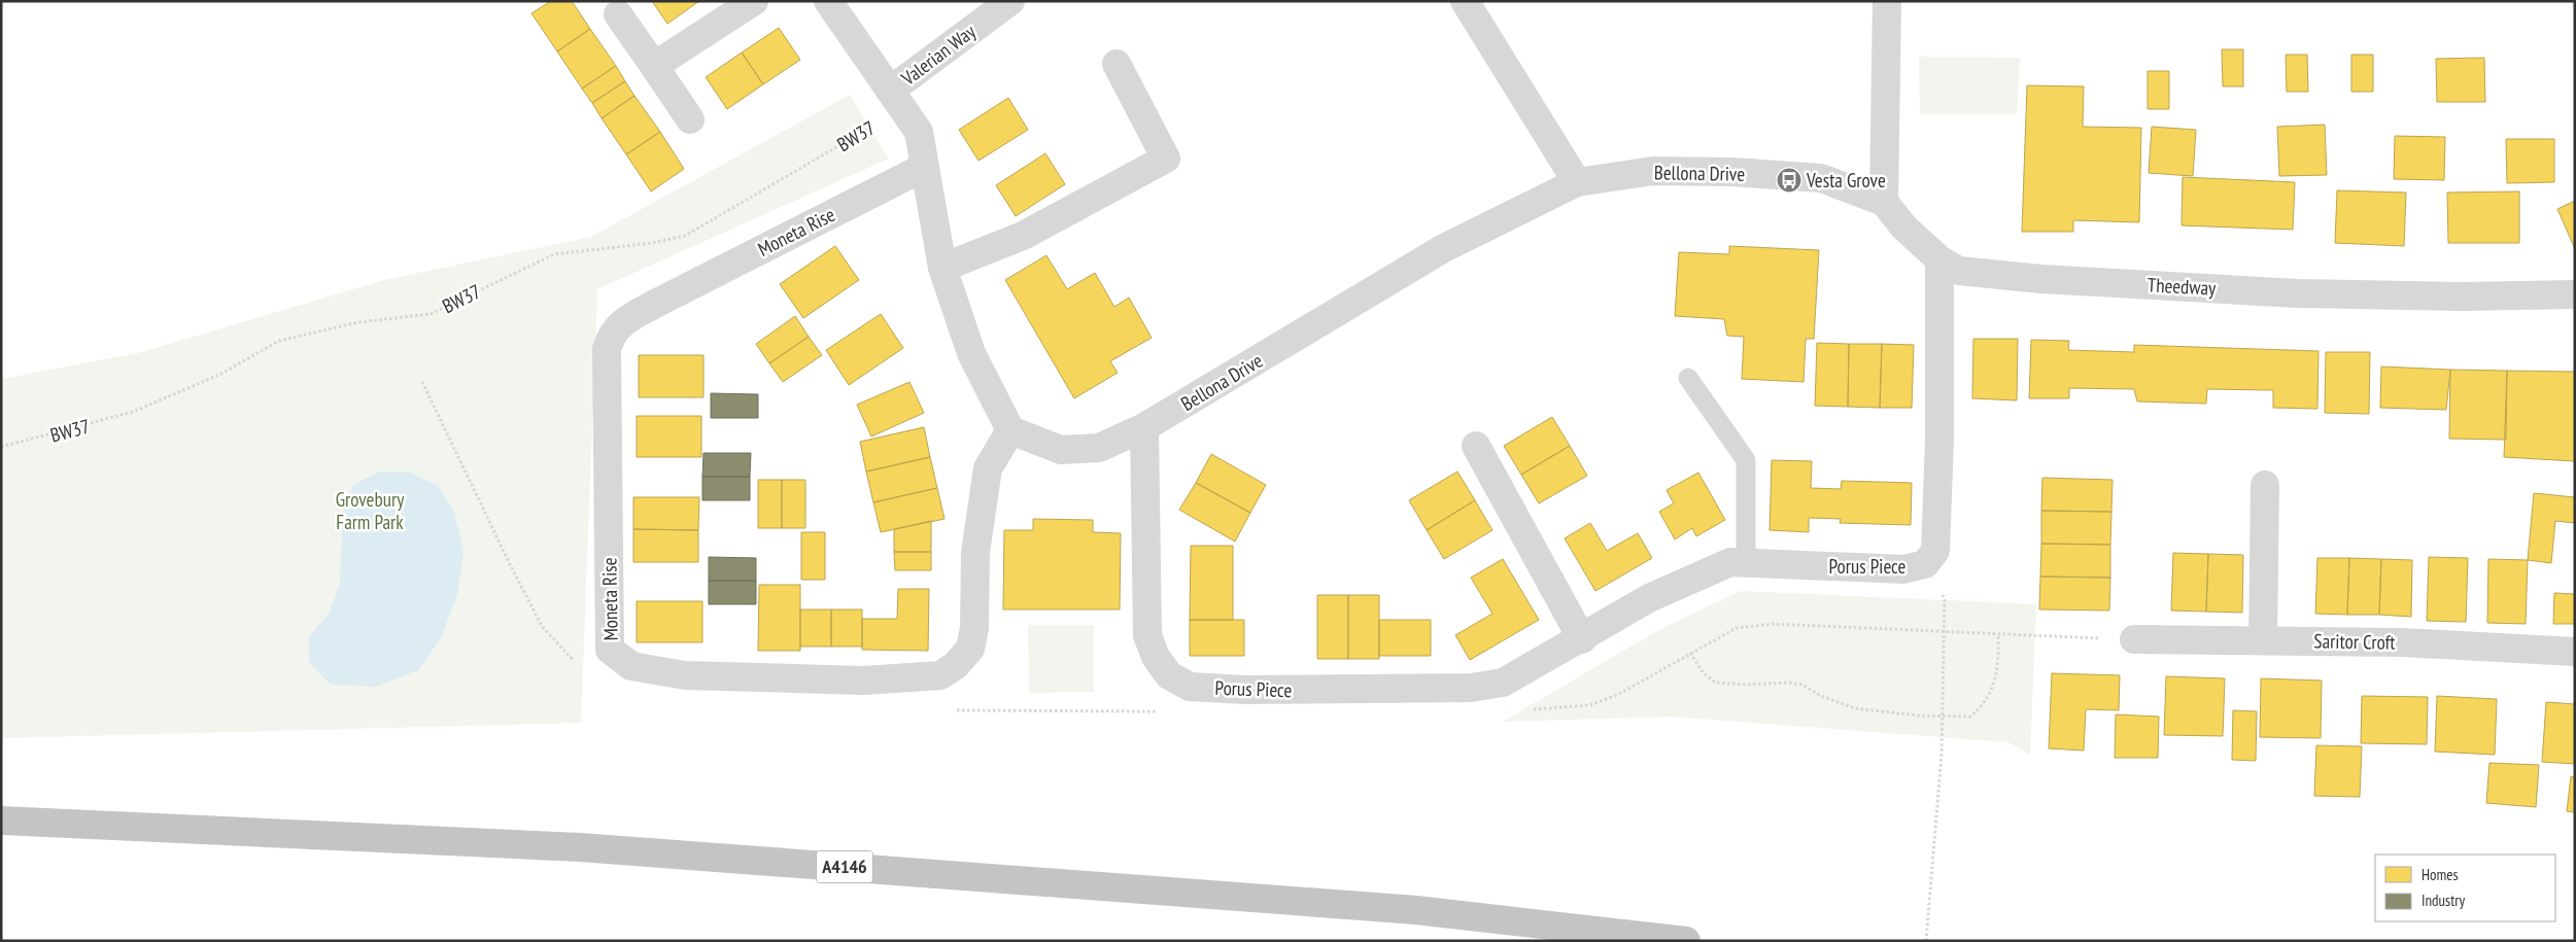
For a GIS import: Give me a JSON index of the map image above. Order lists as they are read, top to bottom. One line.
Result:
{"streets":{"highway":["A4146"],"street":["Valerian Way","Bellona Drive","Moneta Rise","Theedway","Porus Piece","Saritor Croft"],"path":["BW37"]},"crossings":[["Valerian Way","BW37"],["Bellona Drive","Moneta Rise"],["Bellona Drive","Theedway"],["Bellona Drive","Porus Piece"],["Theedway","Porus Piece"]],"parks":["Grovebury Farm Park"],"places":{"bus stop":["Vesta Grove"]},"legend":["Homes","Industry"]}
